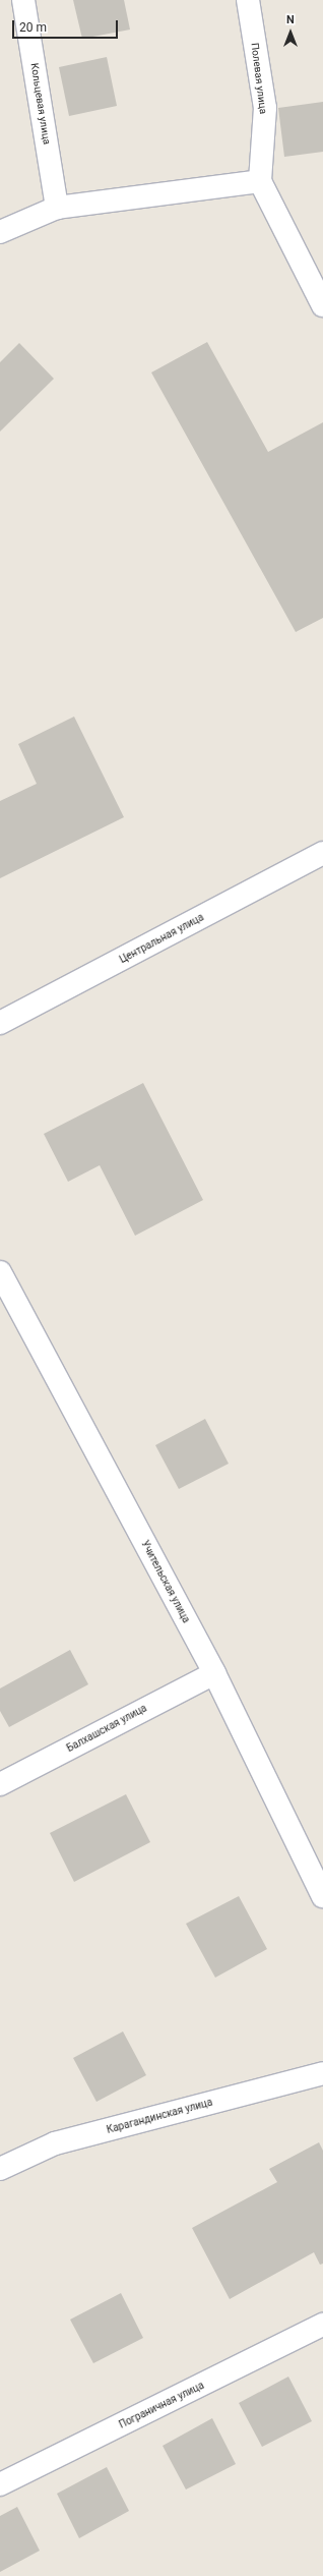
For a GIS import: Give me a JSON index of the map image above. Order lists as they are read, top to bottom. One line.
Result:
{"streets":{"street":["Полевая улица","Кольцевая улица","Центральная улица","Учительская улица","Балхашская улица","Карагандинская улица","Пограничная улица"]},"crossings":[["Учительская улица","Балхашская улица"]],"scale_bar":"20 m","north":"top"}
